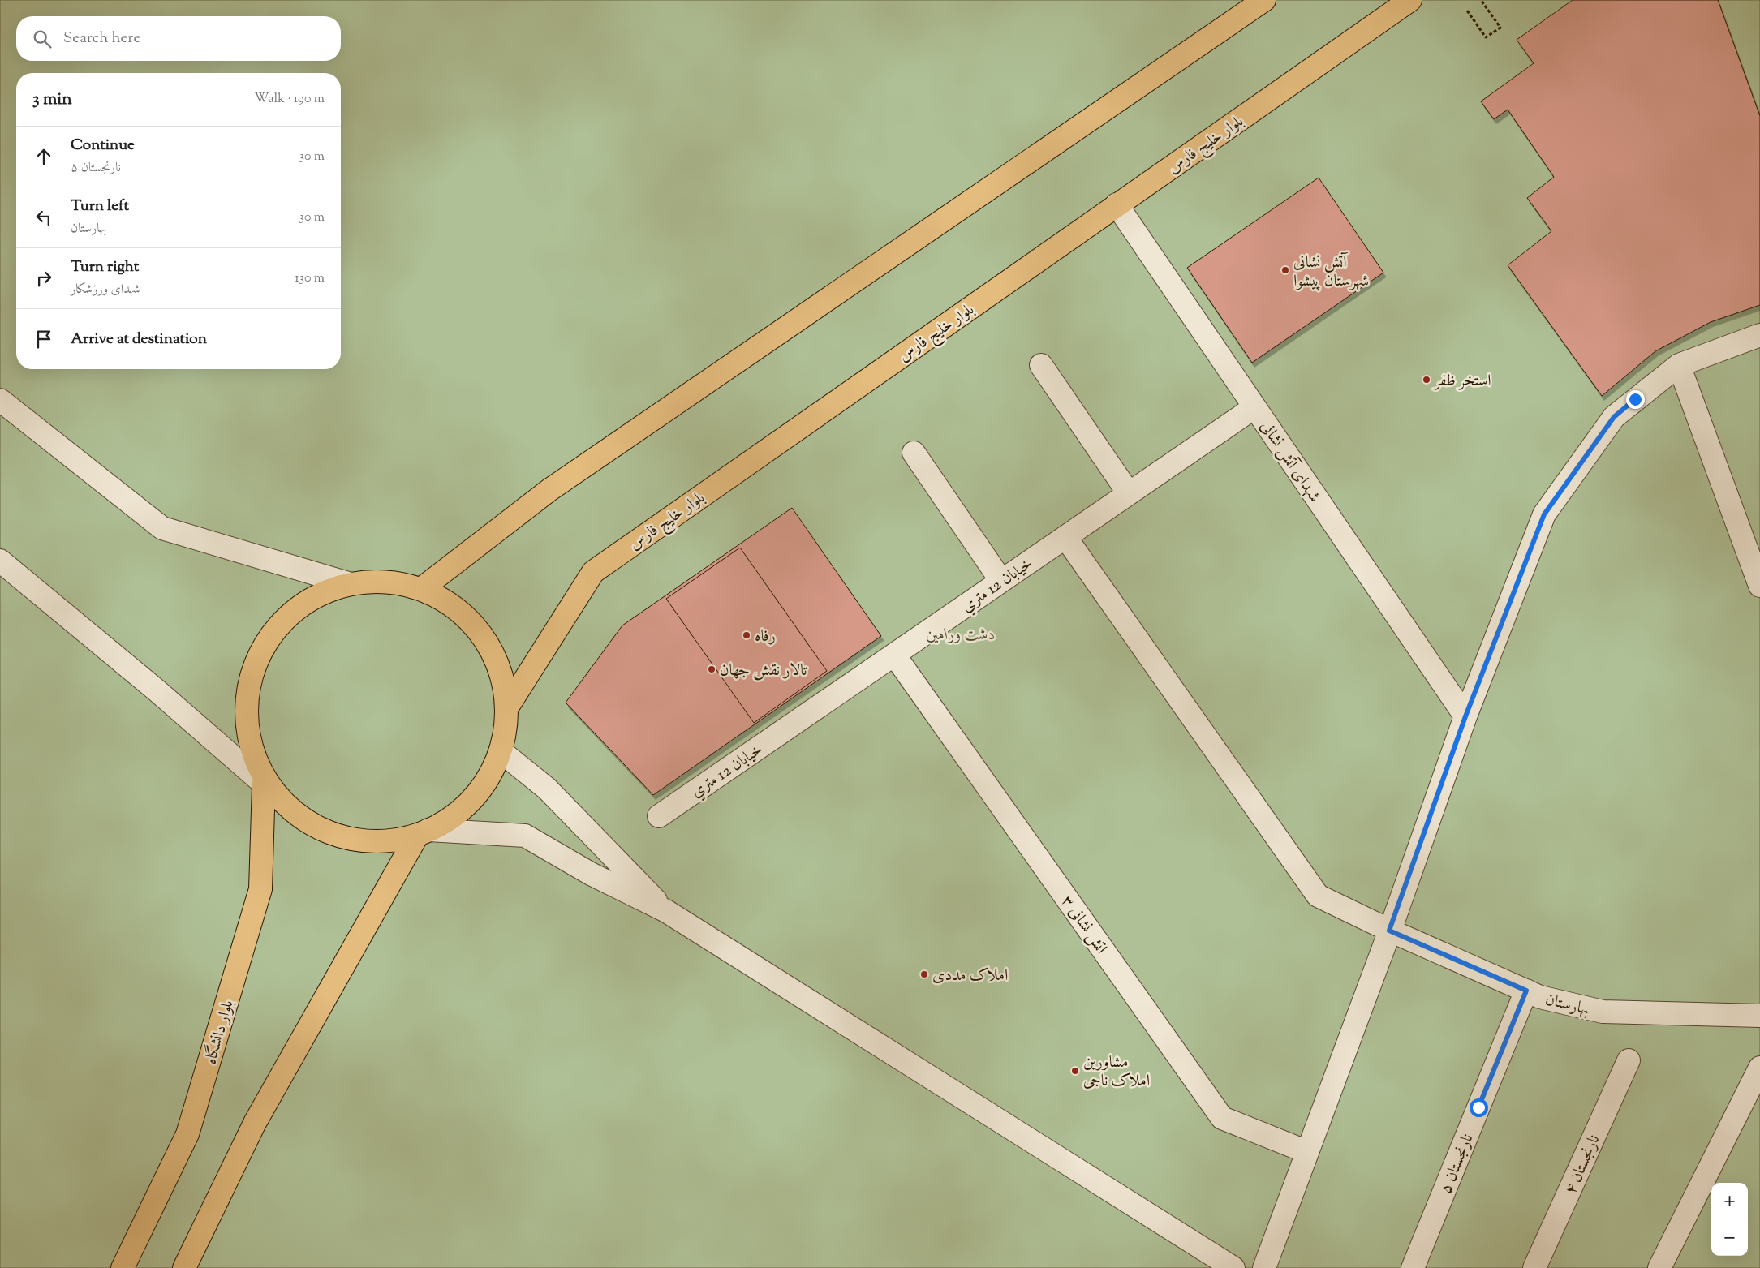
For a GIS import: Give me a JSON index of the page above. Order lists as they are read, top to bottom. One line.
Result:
{"streets":{"main road":["بلوار خلیج فارس","بلوار دانشگاه"],"street":["شهدای آتش نشانی","خيابان 12 متري","اتش نشانی ۳","بهارستان","نارنجستان ۵","نارنجستان ۴"]},"crossings":[["بلوار خلیج فارس","شهدای آتش نشانی"],["شهدای آتش نشانی","خيابان 12 متري"],["خيابان 12 متري","اتش نشانی ۳"],["خيابان 12 متري","بهارستان"],["بهارستان","نارنجستان ۵"]],"parks":["دشت ورامین"],"places":["آتش نشانی شهرستان پیشوا","استخر ظفر","رفاه","تالار نقش جهان","املاک مددی","مشاورین املاک ناجی"],"page":{"search":"Search here","heading":["3 min","Walk · 190 m"],"list":[["Continue","نارنجستان ۵","30 m"],["Turn left","بهارستان","30 m"],["Turn right","شهدای ورزشکار","130 m"],"Arrive at destination"],"map_buttons":["+","−"]}}
